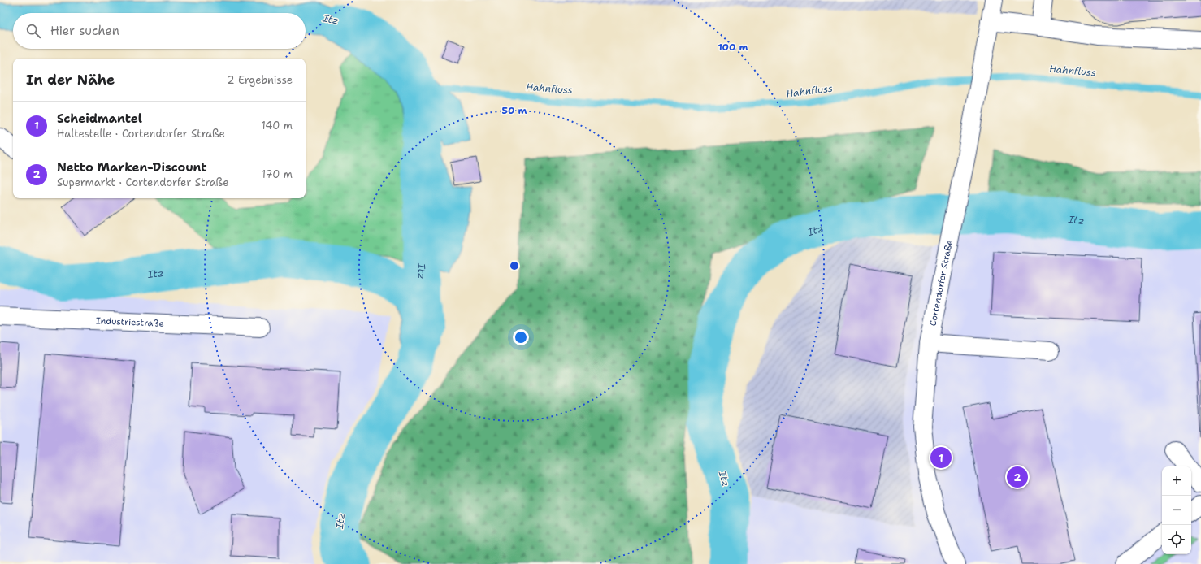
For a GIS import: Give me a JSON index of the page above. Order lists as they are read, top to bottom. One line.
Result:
{"streets":{"street":["Cortendorfer Straße","Industriestraße"]},"water":["Itz","Hahnfluss"],"page":{"search":"Hier suchen","heading":["In der Nähe","2 Ergebnisse"],"list":[{"mark":"1","name":"Scheidmantel","note":"Haltestelle · Cortendorfer Straße","value":"140 m"},{"mark":"2","name":"Netto Marken-Discount","note":"Supermarkt · Cortendorfer Straße","value":"170 m"}],"pins":["1","2"],"map_buttons":["+","−"]},"rings":["100 m","50 m"]}
